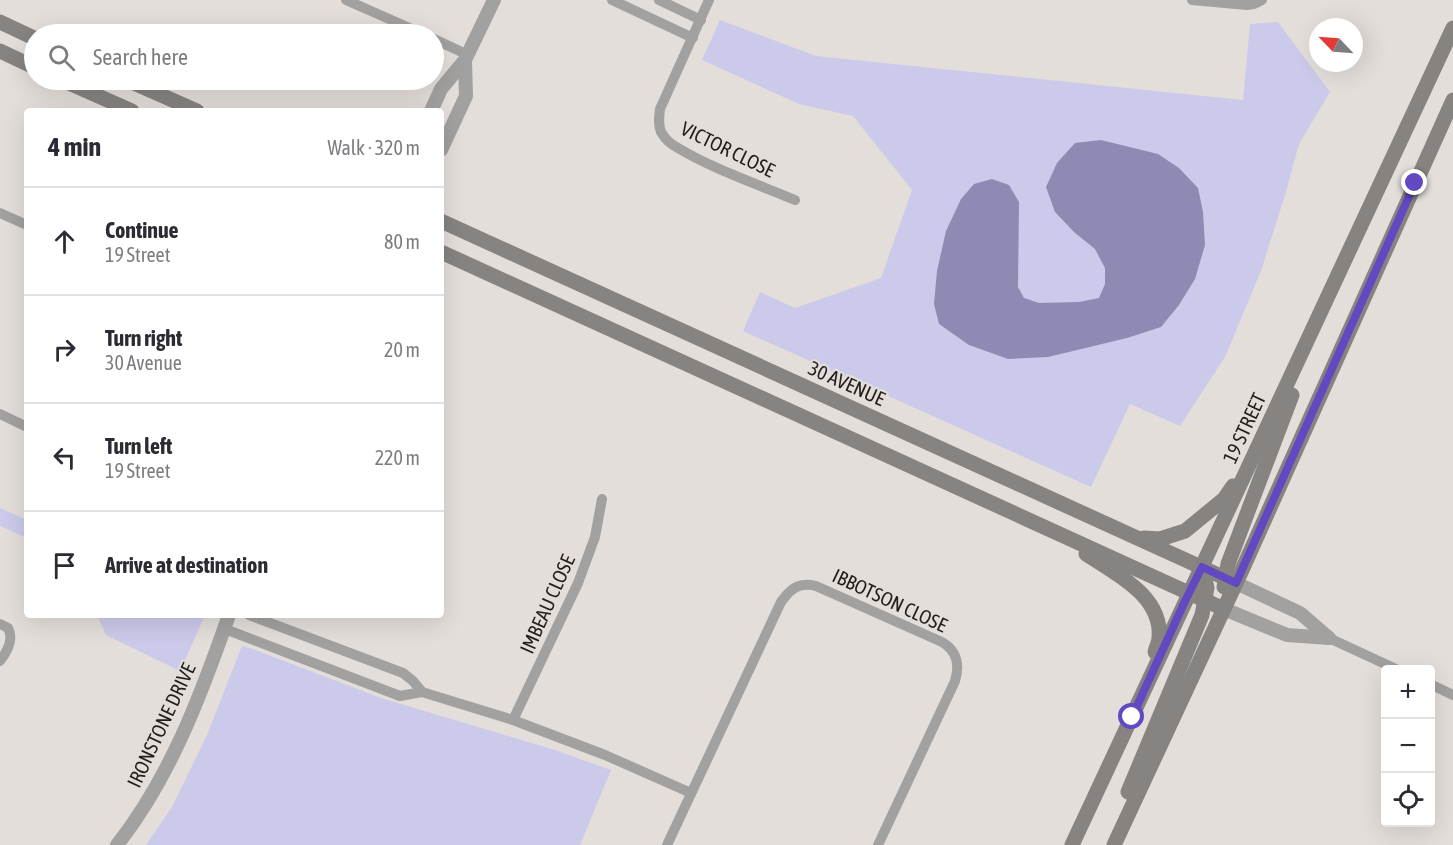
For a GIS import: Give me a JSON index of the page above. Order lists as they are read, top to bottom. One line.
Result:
{"streets":{"main road":["30 AVENUE","19 STREET"],"street":["VICTOR CLOSE","IBBOTSON CLOSE","IMBEAU CLOSE","IRONSTONE DRIVE"]},"crossings":[["30 AVENUE","19 STREET"]],"north":"top left","page":{"search":"Search here","heading":["4 min","Walk · 320 m"],"list":[["Continue","19 Street","80 m"],["Turn right","30 Avenue","20 m"],["Turn left","19 Street","220 m"],"Arrive at destination"],"map_buttons":["+","−"]}}
